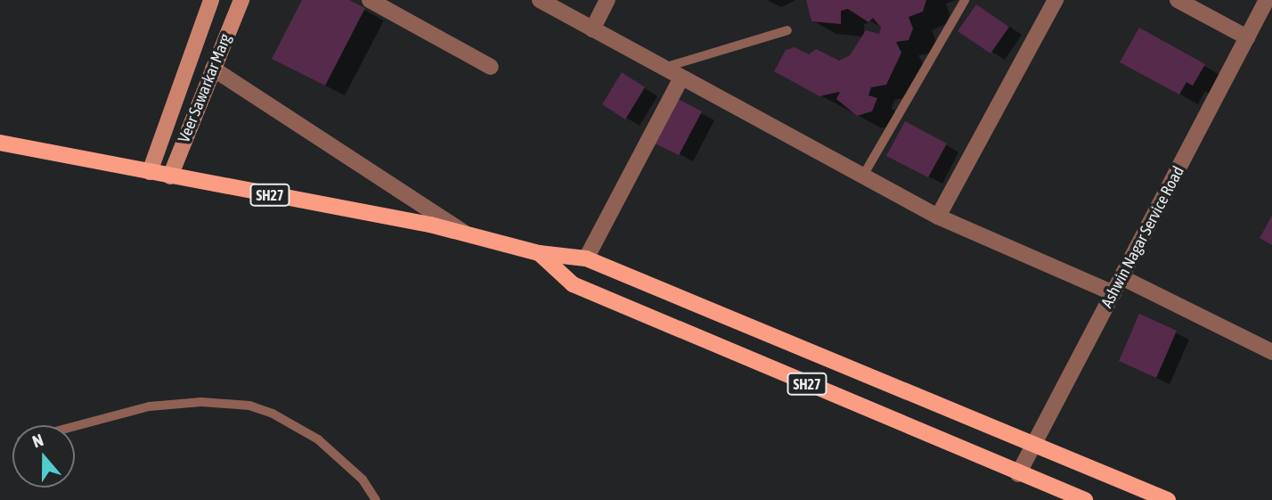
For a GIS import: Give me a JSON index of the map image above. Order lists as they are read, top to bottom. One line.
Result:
{"streets":{"main road":["SH27"],"street":["Veer Sawarkar Marg","Ashwin Nagar Service Road"]},"crossings":[["Veer Sawarkar Marg","SH27"],["SH27","Ashwin Nagar Service Road"]],"north":"top"}
